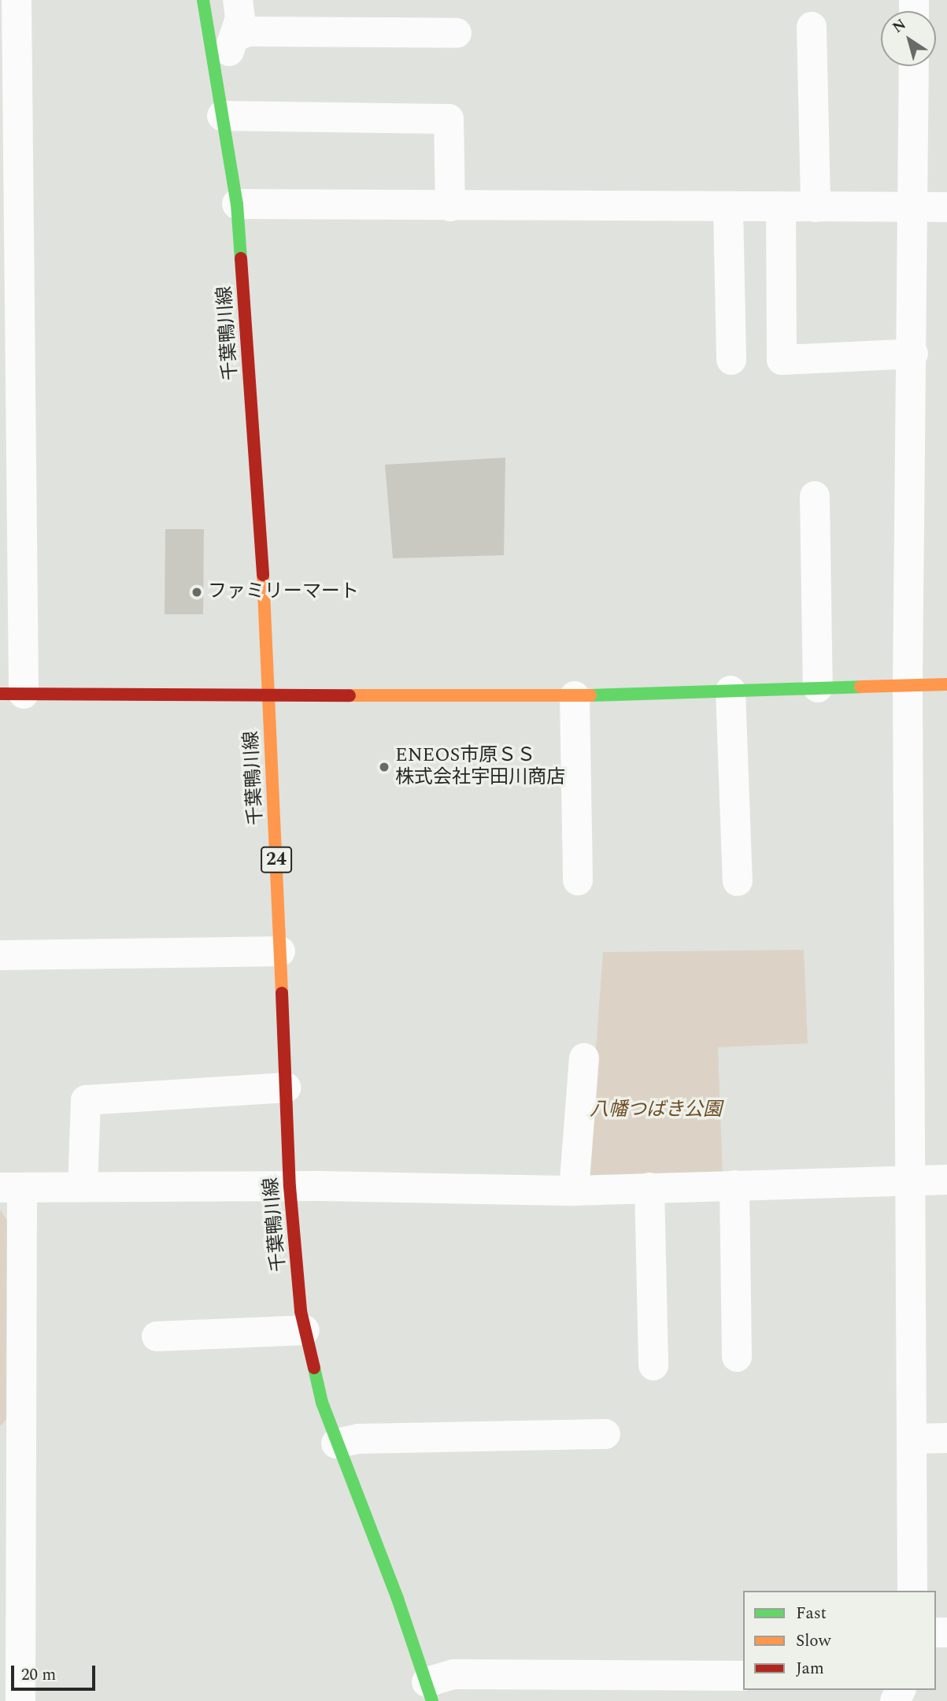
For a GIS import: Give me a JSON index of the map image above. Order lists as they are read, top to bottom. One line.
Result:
{"streets":{"main road":["千葉鴨川線","24"]},"parks":["八幡つばき公園"],"places":["ファミリーマート","ENEOS市原ＳＳ 株式会社宇田川商店"],"legend":["Fast","Slow","Jam"],"scale_bar":"20 m","north":"top left"}
